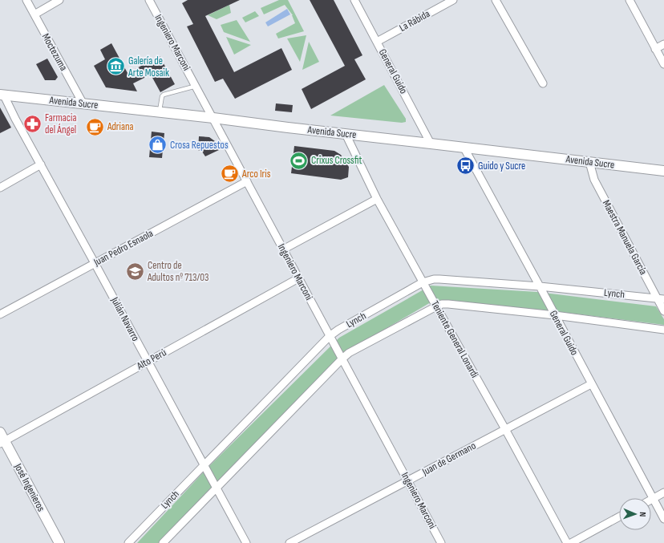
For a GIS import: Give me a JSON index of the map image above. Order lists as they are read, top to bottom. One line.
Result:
{"streets":{"main road":["Avenida Sucre","José Ingenieros"],"street":["La Rábida","Ingeniero Marconi","Moctezuma","General Guido","Maestra Manuela García","Juan Pedro Esnaola","Lynch","Julián Navarro","Teniente General Lonardi","Alto Perú","Juan de Germano"]},"crossings":[["La Rábida","General Guido"],["Ingeniero Marconi","Avenida Sucre"],["Ingeniero Marconi","Juan Pedro Esnaola"],["Ingeniero Marconi","Lynch"],["Ingeniero Marconi","Alto Perú"],["Ingeniero Marconi","Juan de Germano"],["Moctezuma","Avenida Sucre"],["General Guido","Avenida Sucre"],["General Guido","Lynch"],["General Guido","Juan de Germano"],["Avenida Sucre","Maestra Manuela García"],["Avenida Sucre","Julián Navarro"],["Avenida Sucre","Teniente General Lonardi"],["Maestra Manuela García","Lynch"],["Juan Pedro Esnaola","Julián Navarro"],["Lynch","Julián Navarro"],["Lynch","Teniente General Lonardi"],["Julián Navarro","Alto Perú"],["Teniente General Lonardi","Juan de Germano"],["Alto Perú","José Ingenieros"]],"places":{"museum":["Galería de Arte Mosaik"],"pharmacy":["Farmacia del Ángel"],"cafe":["Adriana","Arco Iris"],"shop":["Crosa Repuestos"],"sports":["Crixus Crossfit"],"bus stop":["Guido y Sucre"],"school or university":["Centro de Adultos nº 713/03"]},"north":"right"}
